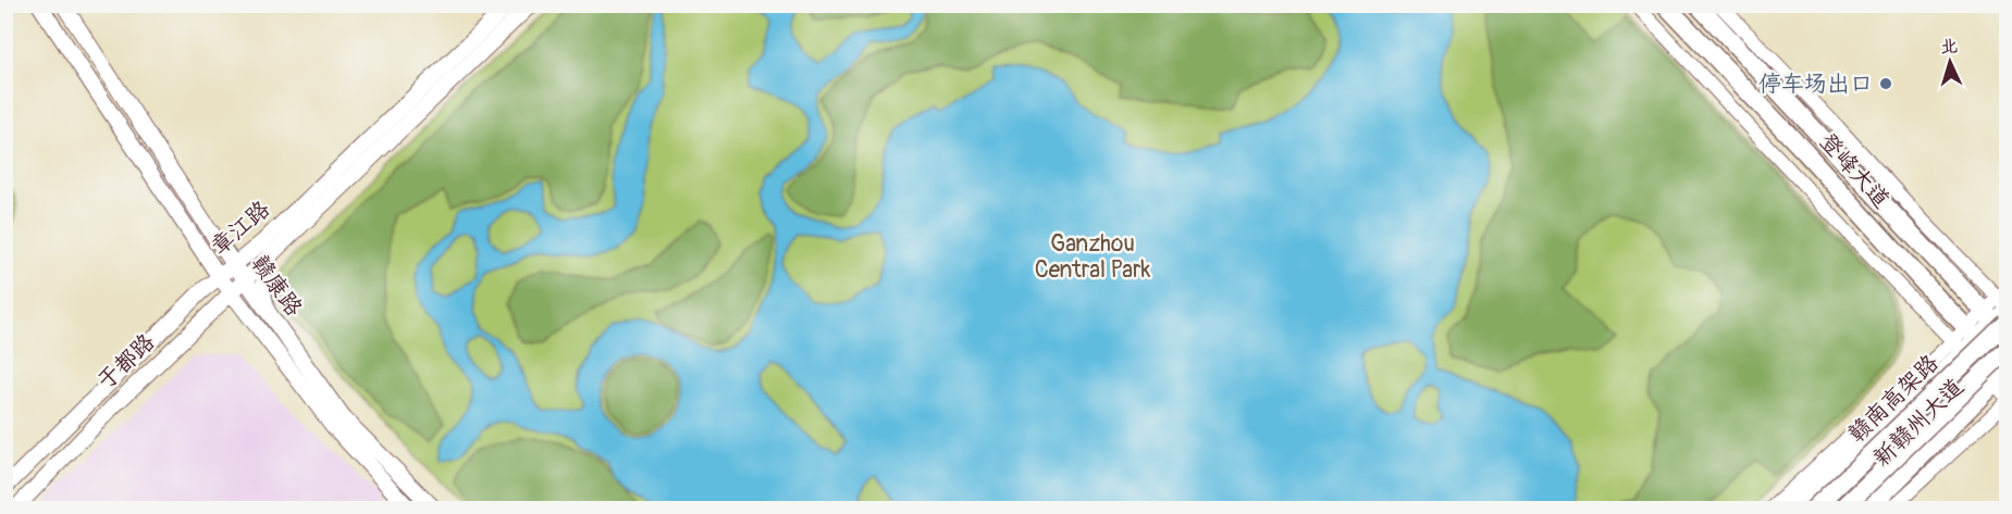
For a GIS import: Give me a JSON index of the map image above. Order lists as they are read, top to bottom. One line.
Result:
{"streets":{"main road":["登峰大道","章江路","赣康路","于都路","赣南高架路","新赣州大道"]},"crossings":[["登峰大道","赣南高架路"],["登峰大道","新赣州大道"],["章江路","赣康路"],["章江路","于都路"],["赣康路","于都路"],["赣南高架路","新赣州大道"]],"parks":["Ganzhou Central Park"],"places":["停车场出口"],"north":"top"}
